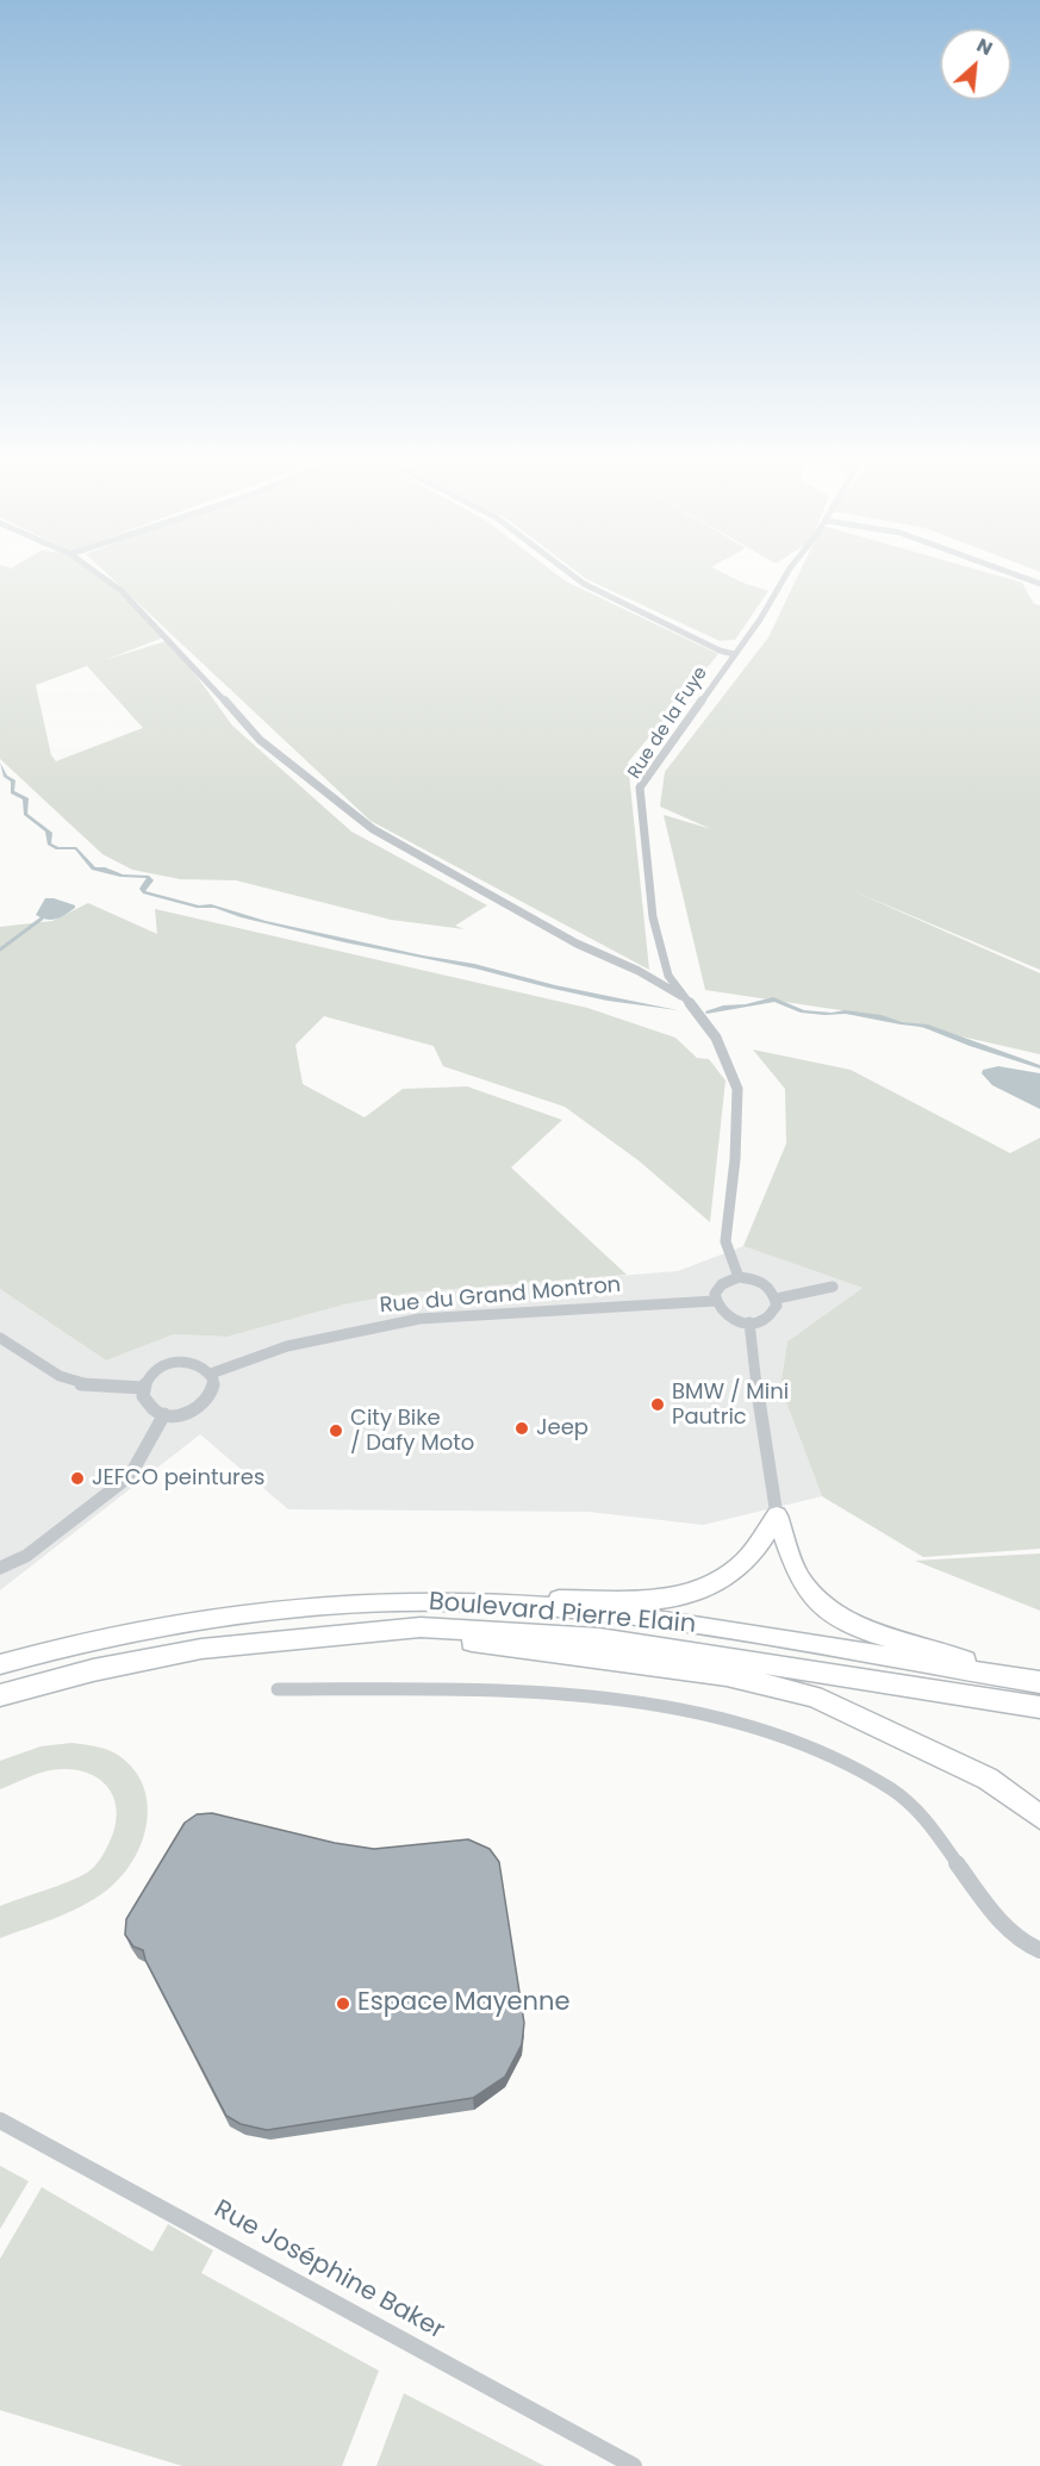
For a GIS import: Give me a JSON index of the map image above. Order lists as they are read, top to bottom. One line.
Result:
{"streets":{"main road":["Boulevard Pierre Elain"],"street":["Rue de la Fuye","Rue du Grand Montron","Rue Joséphine Baker"]},"crossings":[["Rue de la Fuye","Rue du Grand Montron"]],"places":["BMW / Mini Pautric","Jeep","City Bike / Dafy Moto","JEFCO peintures","Espace Mayenne"],"north":"top right"}
